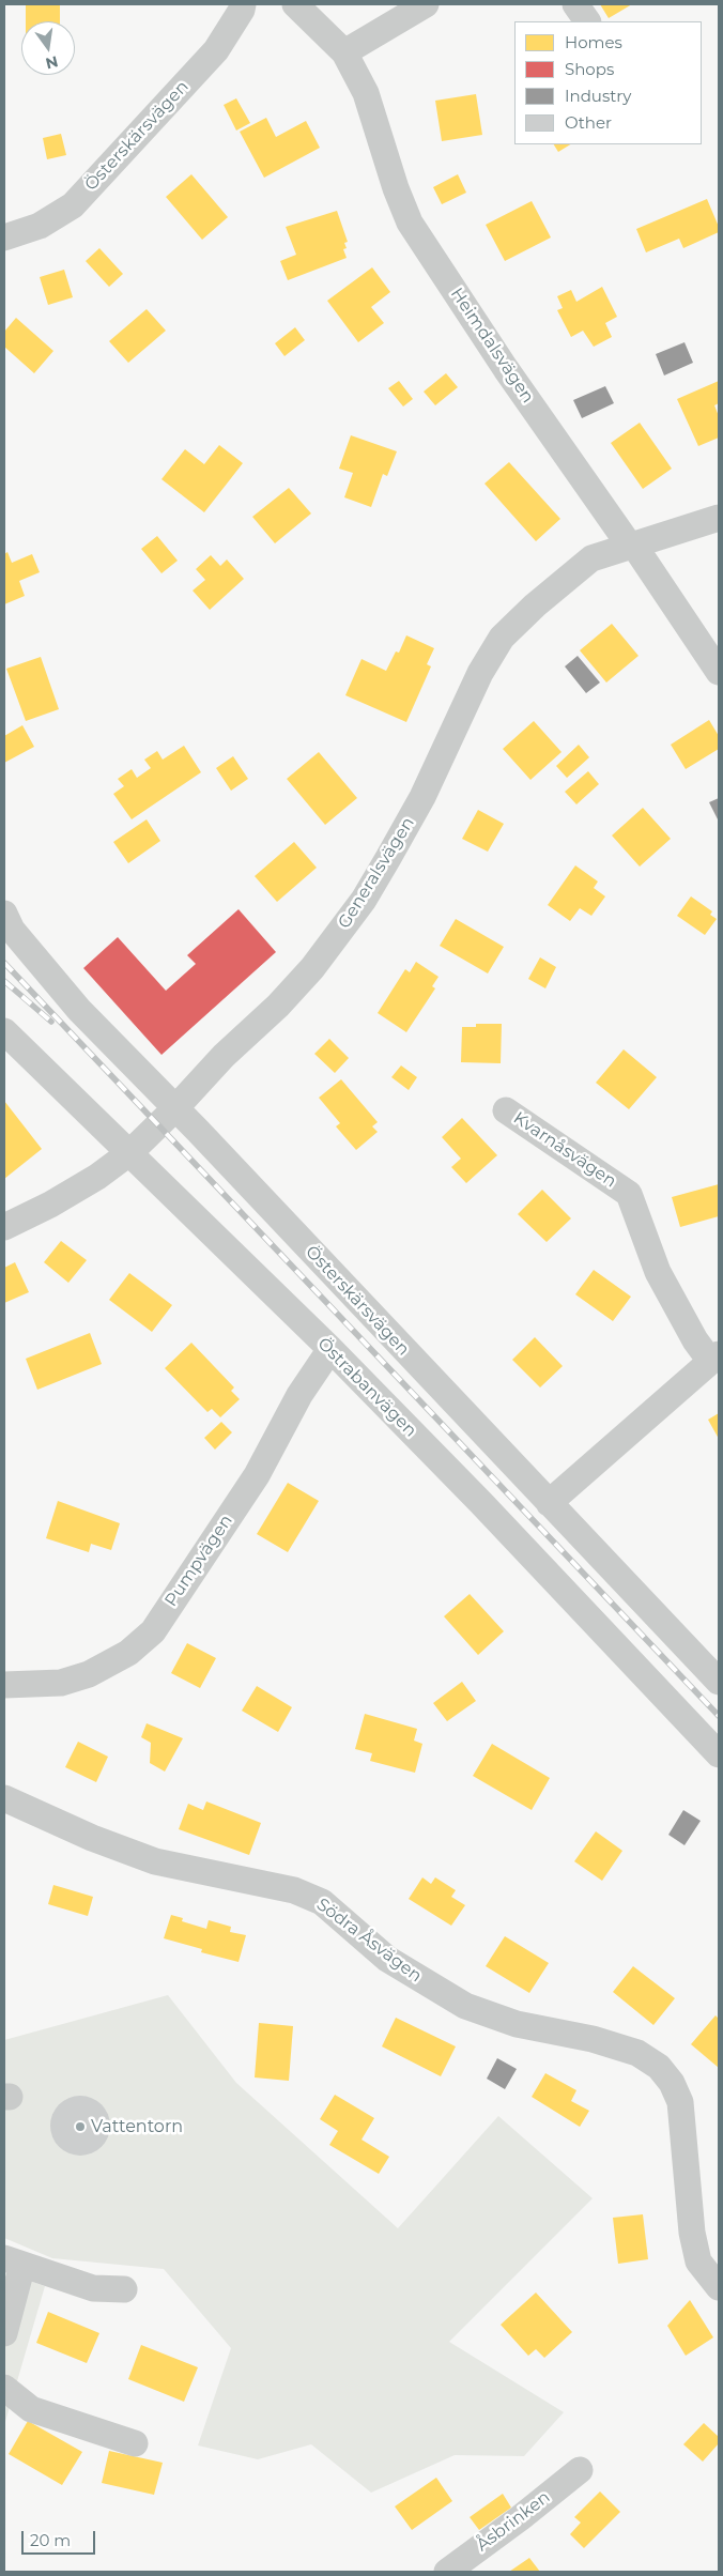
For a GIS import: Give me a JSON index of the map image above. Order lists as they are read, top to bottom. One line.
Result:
{"streets":{"street":["Österskärsvägen","Heimdalsvägen","Generalsvägen","Kvarnåsvägen","Östrabanvägen","Pumpvägen","Södra Åsvägen","Åsbrinken"]},"crossings":[["Österskärsvägen","Generalsvägen"],["Österskärsvägen","Kvarnåsvägen"],["Heimdalsvägen","Generalsvägen"],["Generalsvägen","Östrabanvägen"],["Östrabanvägen","Pumpvägen"]],"places":["Vattentorn"],"legend":["Homes","Shops","Industry","Other"],"scale_bar":"20 m","north":"bottom"}
